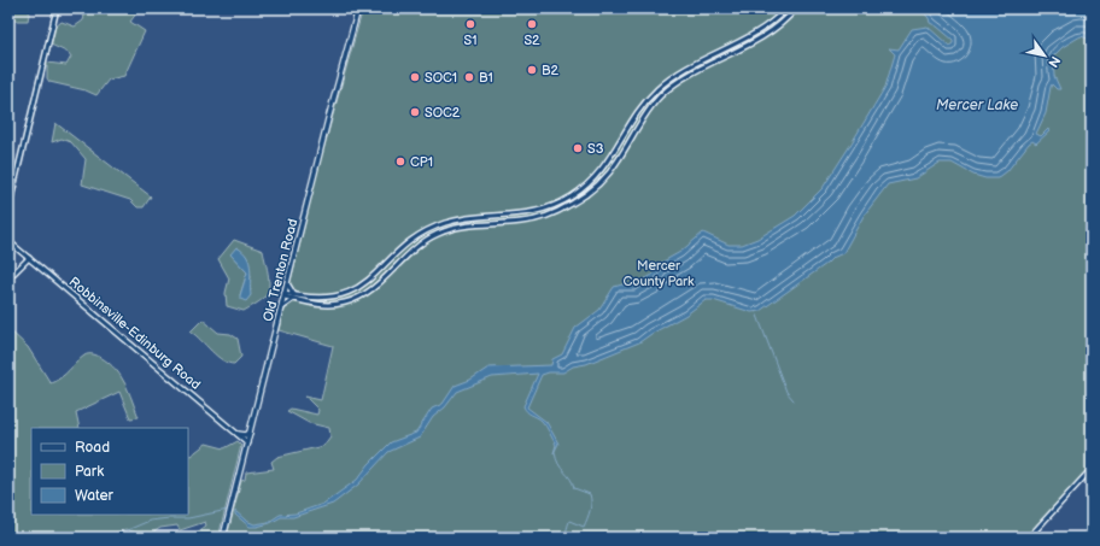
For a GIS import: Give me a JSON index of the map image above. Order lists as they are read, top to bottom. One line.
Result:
{"streets":{"main road":["Old Trenton Road"],"street":["Robbinsville-Edinburg Road"]},"crossings":[["Old Trenton Road","Robbinsville-Edinburg Road"]],"water":["Mercer Lake"],"parks":["Mercer County Park"],"places":["S1","S2","B2","SOC1","B1","SOC2","S3","CP1"],"legend":["Road","Park","Water"],"north":"bottom right"}
